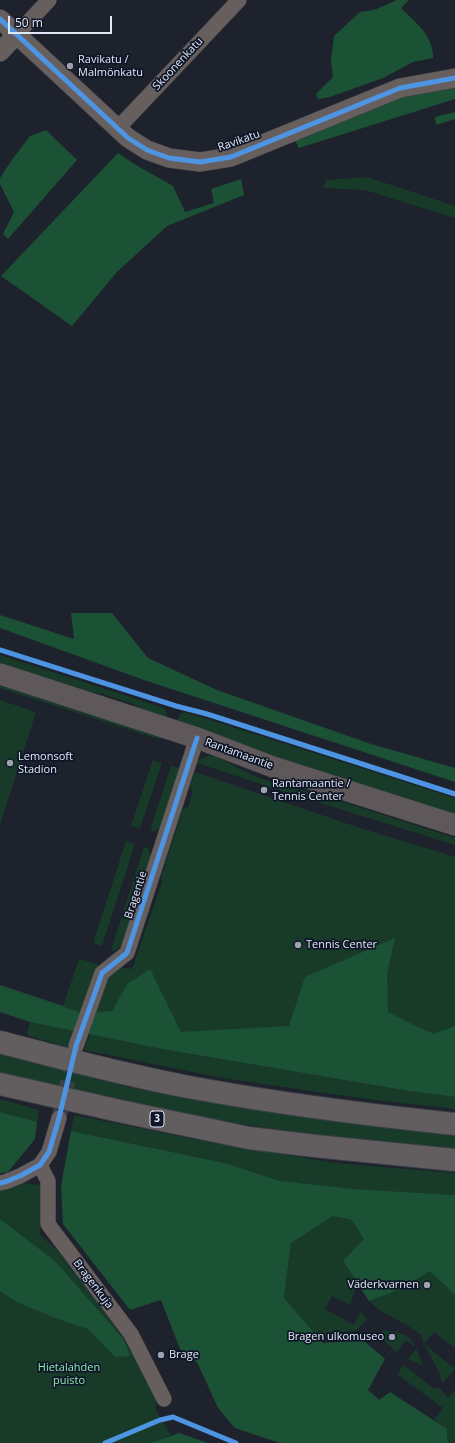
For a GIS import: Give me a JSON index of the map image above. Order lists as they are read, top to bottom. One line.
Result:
{"streets":{"highway":["3"],"main road":["Rantamaantie"],"street":["Skoonenkatu","Ravikatu","Bragentie","Bragenkuja"]},"crossings":[["Skoonenkatu","Ravikatu"],["Rantamaantie","Bragentie"]],"parks":["Hietalahden puisto"],"places":["Ravikatu / Malmönkatu","Lemonsoft Stadion","Rantamaantie / Tennis Center","Tennis Center","Väderkvarnen","Bragen ulkomuseo","Brage"],"scale_bar":"50 m"}
